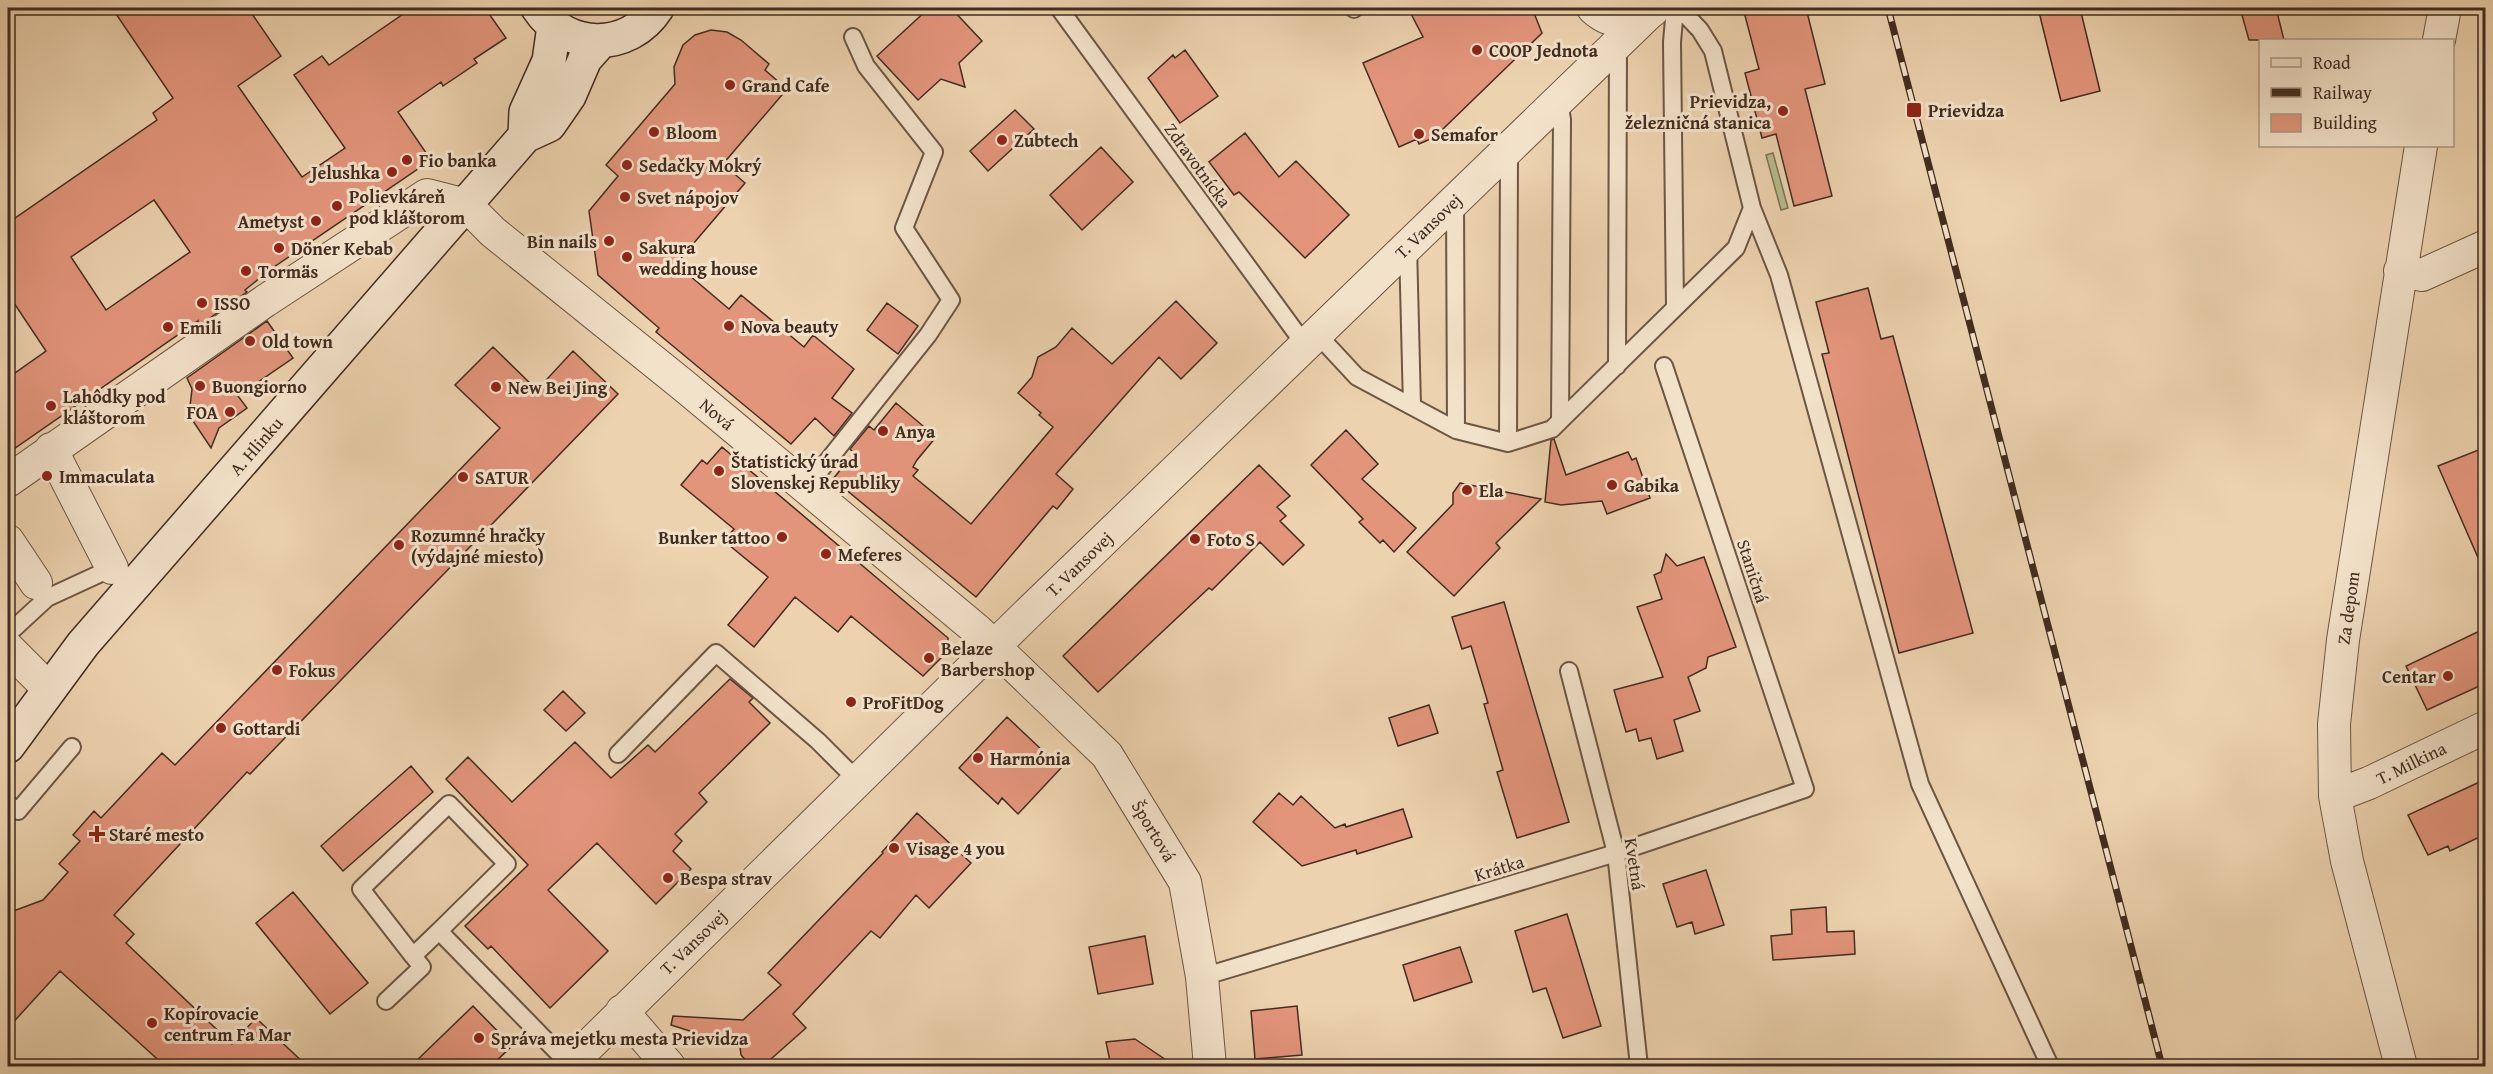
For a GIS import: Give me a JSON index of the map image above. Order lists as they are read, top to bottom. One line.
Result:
{"streets":{"street":["T. Vansovej","Nová","A. Hlinku","Za depom","T. Milkina","Športová"],"lane":["Zdravotnícka","Staničná","Kvetná","Krátka"]},"crossings":[["Zdravotnícka","T. Vansovej"],["T. Vansovej","Nová"],["T. Vansovej","Športová"],["Nová","A. Hlinku"],["Nová","Športová"],["Staničná","Krátka"],["Za depom","T. Milkina"],["Športová","Krátka"],["Kvetná","Krátka"]],"places":{"other":["COOP Jednota","Grand Cafe","Prievidza, železničná stanica","Bloom","Semafor","Zubtech","Fio banka","Sedačky Mokrý","Jelushka","Svet nápojov","Polievkáreň pod kláštorom","Ametyst","Bin nails","Döner Kebab","Sakura wedding house","Tormäs","ISSO","Nova beauty","Emili","Old town","Buongiorno","New Bei Jing","Lahôdky pod kláštorom","FOA","Anya","Štatistický úrad Slovenskej Republiky","Immaculata","SATUR","Gabika","Ela","Bunker tattoo","Foto S","Rozumné hračky (výdajné miesto)","Meferes","Belaze Barbershop","Fokus","Centar","ProFitDog","Gottardi","Harmónia","Visage 4 you","Bespa strav","Kopírovacie centrum Fa Mar","Správa mejetku mesta Prievidza"],"transit":["Prievidza"],"health":["Staré mesto"]},"legend":["Road","Railway","Building"]}
